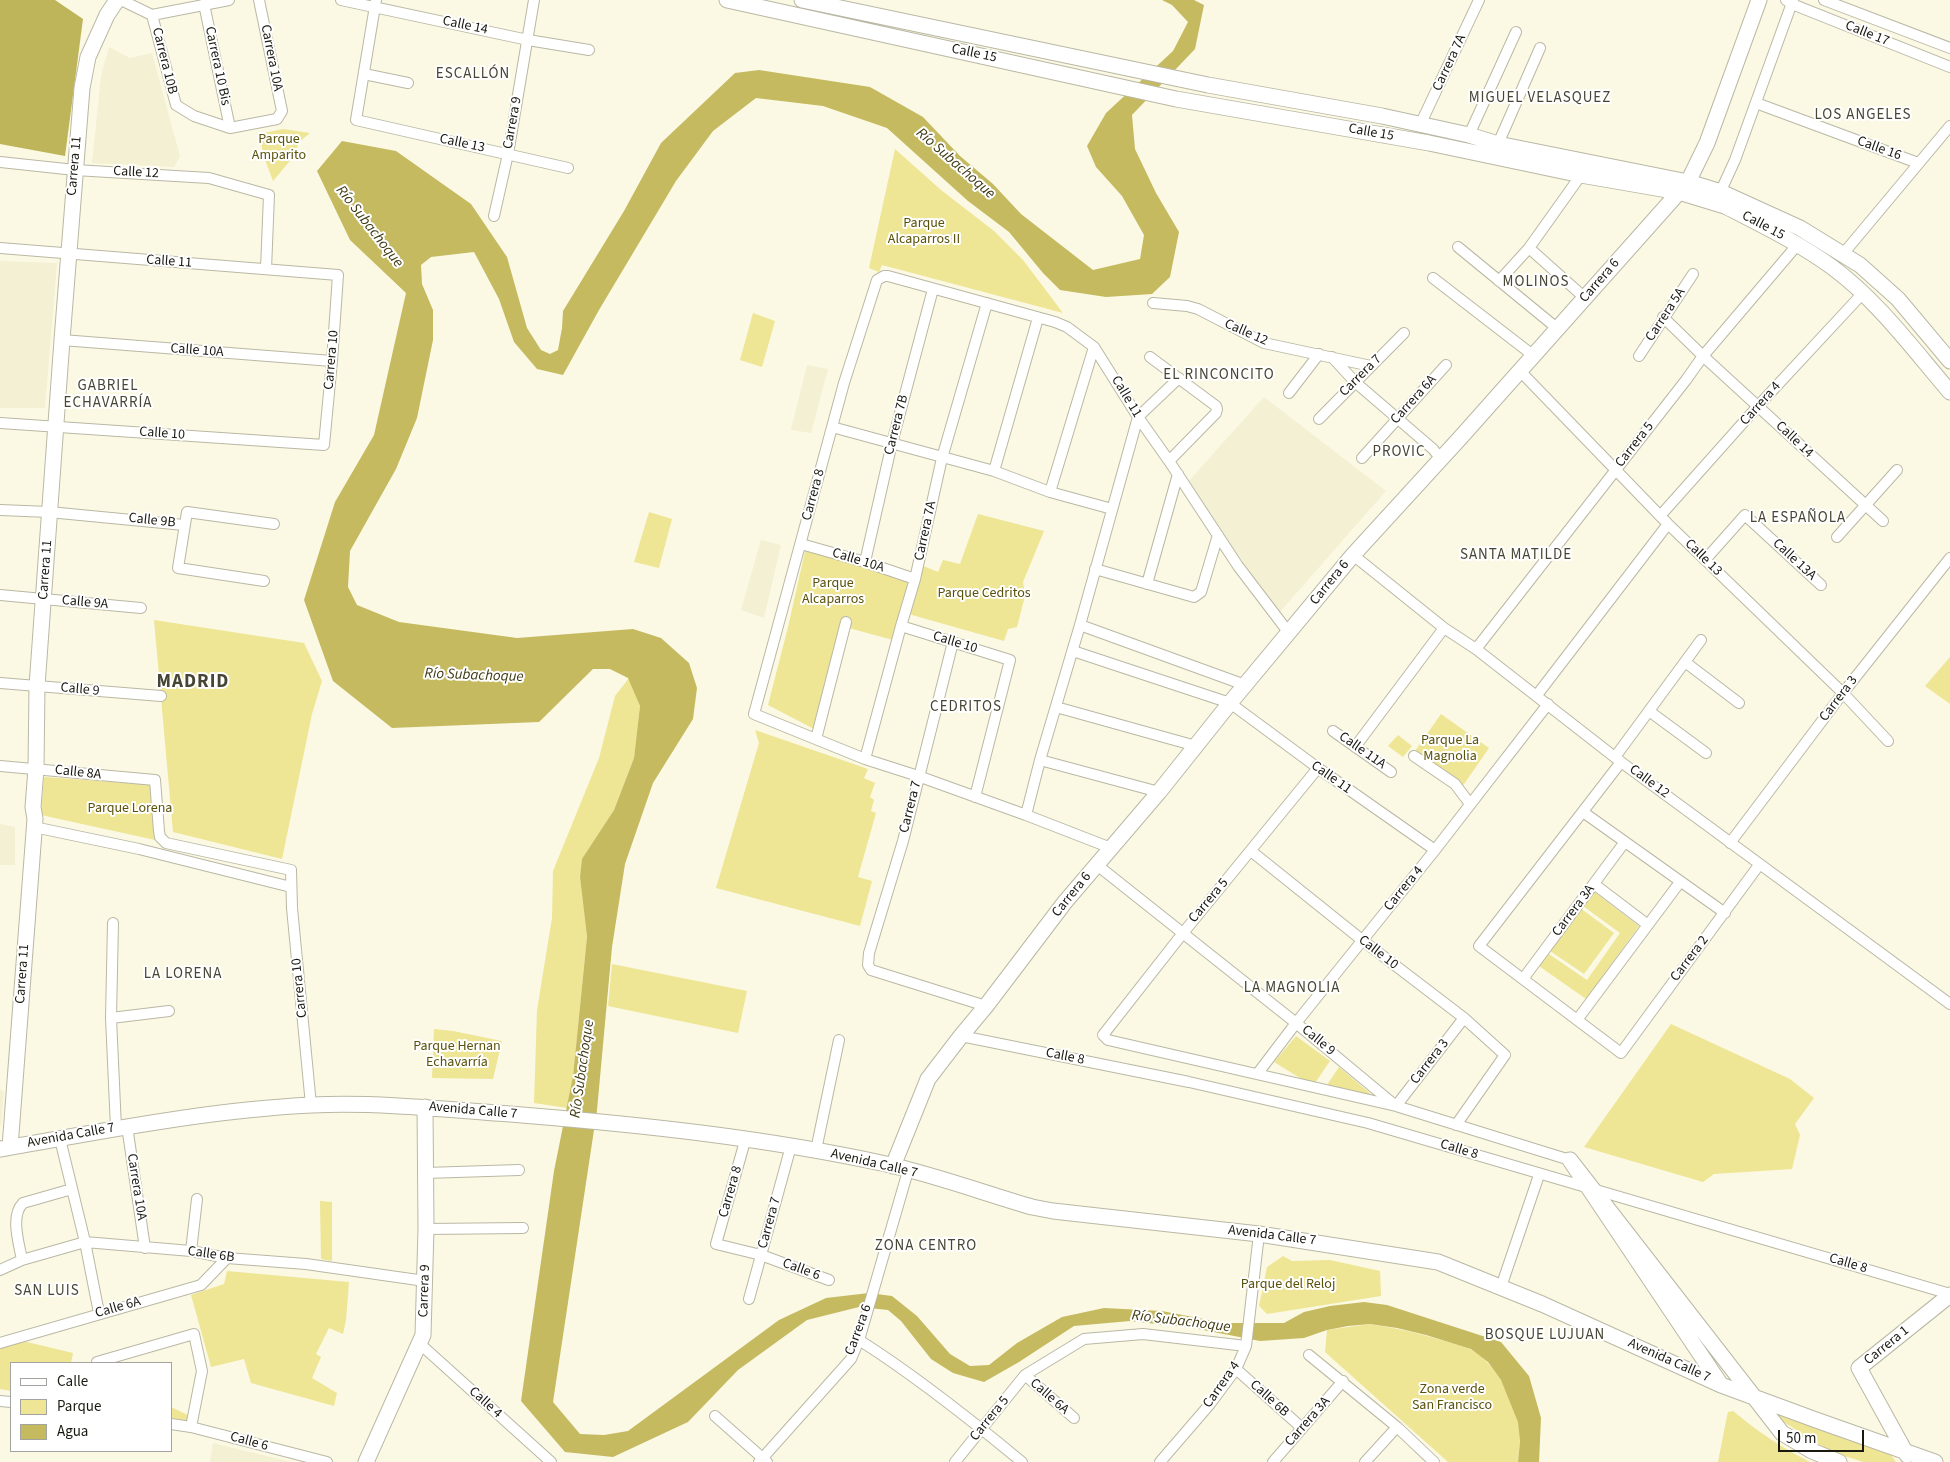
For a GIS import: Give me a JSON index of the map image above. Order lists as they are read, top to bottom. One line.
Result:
{"streets":{"street":["Calle 14","Calle 17","Calle 15","Carrera 10A","Carrera 10B","Carrera 7A","Carrera 10 Bis","Carrera 9","Calle 13","Calle 16","Carrera 11","Calle 12","Calle 11","Carrera 6","Carrera 5A","Calle 10A","Carrera 10","Carrera 7","Carrera 6A","Carrera 4","Carrera 7B","Calle 10","Carrera 5","Carrera 8","Calle 9B","Calle 13A","Calle 9A","Calle 9","Carrera 3","Calle 11A","Calle 8A","Carrera 3A","Carrera 2","Calle 8","Avenida Calle 7","Calle 6B","Calle 6","Calle 6A","Carrera 1","Calle 4"]},"crossings":[["Calle 14","Carrera 9"],["Calle 14","Carrera 5A"],["Calle 14","Carrera 4"],["Calle 14","Carrera 5"],["Calle 15","Carrera 7A"],["Calle 15","Carrera 6"],["Calle 15","Carrera 4"],["Calle 15","Carrera 5"],["Carrera 10A","Carrera 10B"],["Carrera 10A","Carrera 10 Bis"],["Carrera 10A","Avenida Calle 7"],["Carrera 10A","Calle 6B"],["Carrera 10B","Carrera 10 Bis"],["Carrera 7A","Calle 11"],["Carrera 7A","Calle 10A"],["Carrera 7A","Calle 10"],["Carrera 9","Calle 13"],["Carrera 9","Avenida Calle 7"],["Carrera 9","Calle 6B"],["Carrera 9","Calle 4"],["Calle 13","Carrera 6"],["Calle 13","Carrera 4"],["Calle 13","Carrera 5"],["Calle 13","Calle 13A"],["Calle 13","Carrera 3"],["Carrera 11","Calle 12"],["Carrera 11","Calle 11"],["Carrera 11","Calle 10A"],["Carrera 11","Calle 10"],["Carrera 11","Calle 9B"],["Carrera 11","Calle 9A"],["Carrera 11","Calle 9"],["Carrera 11","Calle 8A"],["Carrera 11","Avenida Calle 7"],["Calle 12","Calle 11"],["Calle 12","Carrera 6"],["Calle 12","Carrera 7"],["Calle 12","Carrera 4"],["Calle 12","Carrera 5"],["Calle 12","Carrera 3"],["Calle 12","Carrera 2"],["Calle 11","Carrera 6"],["Calle 11","Carrera 10"],["Calle 11","Carrera 4"],["Calle 11","Carrera 7B"],["Calle 11","Carrera 5"],["Calle 11","Carrera 8"],["Carrera 6","Carrera 7"],["Carrera 6","Calle 9"],["Carrera 6","Calle 8"],["Carrera 6","Avenida Calle 7"],["Calle 10A","Carrera 10"],["Calle 10A","Carrera 7B"],["Calle 10A","Carrera 8"],["Carrera 10","Calle 10"],["Carrera 10","Calle 8A"],["Carrera 10","Avenida Calle 7"],["Carrera 7","Calle 10"],["Carrera 7","Avenida Calle 7"],["Carrera 7","Calle 6"],["Carrera 4","Calle 10"],["Carrera 4","Carrera 5"],["Carrera 4","Calle 9"],["Carrera 4","Avenida Calle 7"],["Carrera 4","Calle 6B"],["Calle 10","Carrera 5"],["Calle 10","Calle 9"],["Calle 10","Carrera 3"],["Carrera 5","Calle 9"],["Carrera 5","Calle 6A"],["Carrera 8","Avenida Calle 7"],["Carrera 8","Calle 6"],["Calle 9","Carrera 3"],["Calle 9","Avenida Calle 7"],["Carrera 3A","Calle 6B"],["Calle 8","Carrera 1"],["Avenida Calle 7","Carrera 1"],["Calle 6B","Calle 6A"]],"districts":["ESCALLÓN","MIGUEL VELASQUEZ","LOS ANGELES","MOLINOS","EL RINCONCITO","GABRIEL ECHAVARRÍA","PROVIC","LA ESPAÑOLA","SANTA MATILDE","MADRID","CEDRITOS","LA LORENA","LA MAGNOLIA","ZONA CENTRO","SAN LUIS","BOSQUE LUJUAN"],"water":["Río Subachoque"],"parks":["Parque Amparito","Parque Alcaparros II","Parque Alcaparros","Parque Cedritos","Parque La Magnolia","Parque Lorena","Parque Hernan Echavarría","Parque del Reloj","Zona verde San Francisco"],"legend":["Calle","Parque","Agua"],"scale_bar":"50 m"}
